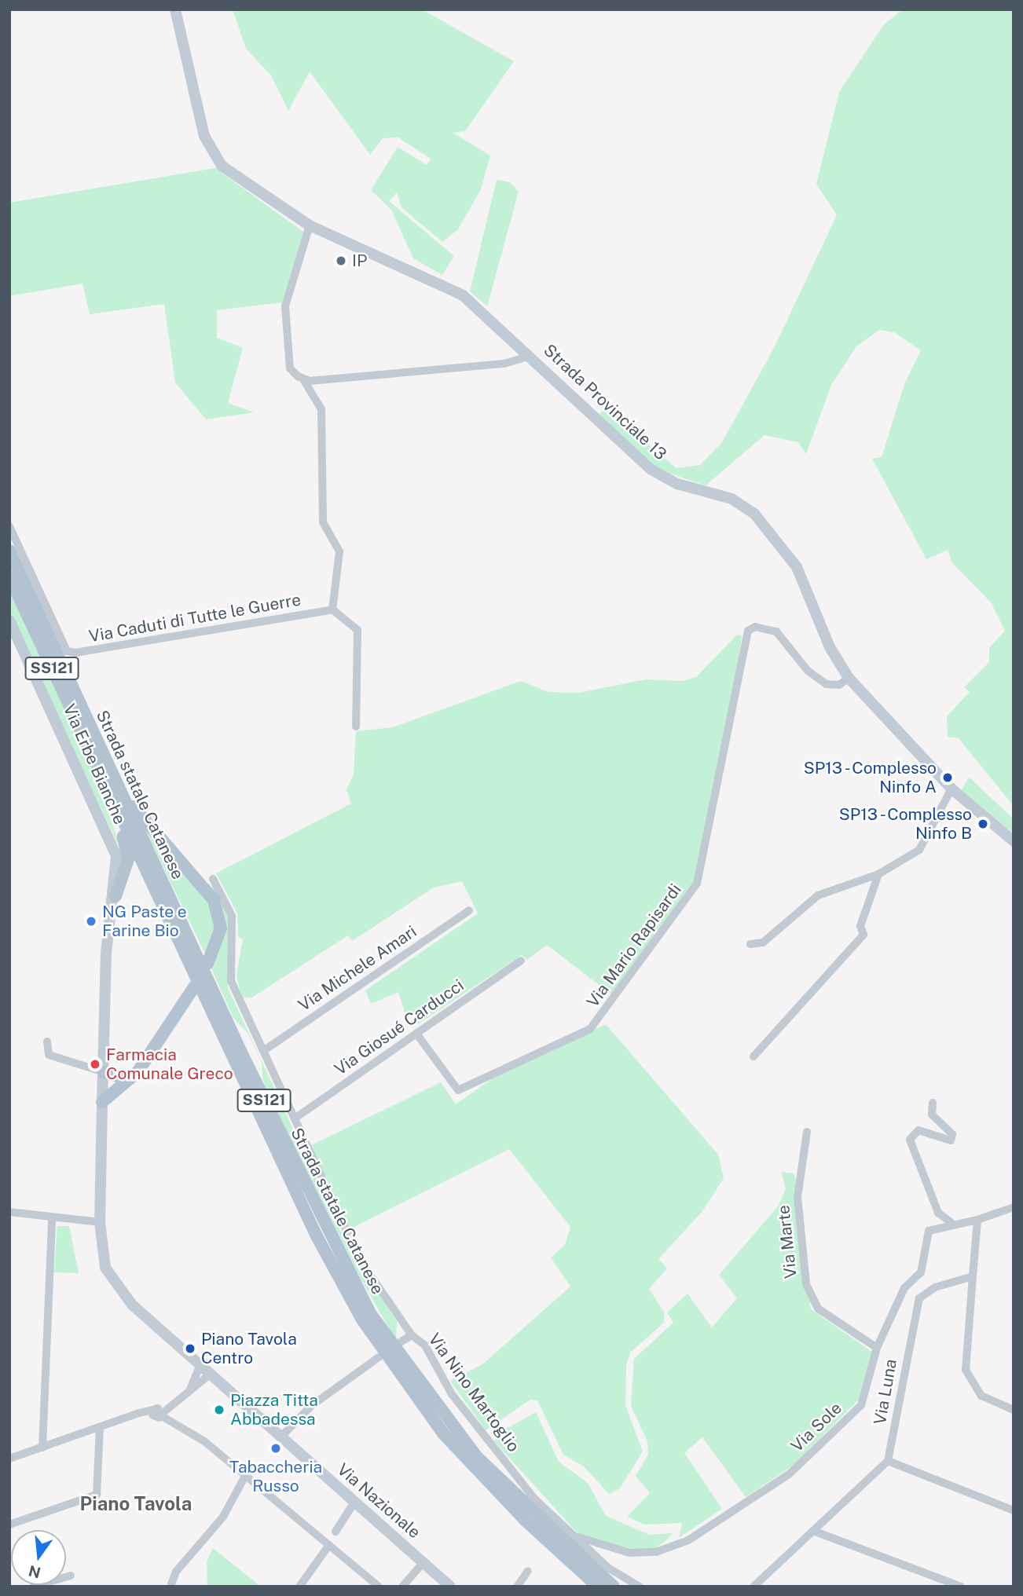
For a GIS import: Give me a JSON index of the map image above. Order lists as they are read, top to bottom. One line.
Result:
{"streets":{"main road":["Strada Provinciale 13","SS121","Via Erbe Bianche","Strada statale Catanese","Via Nazionale"],"street":["Via Caduti di Tutte le Guerre","Via Mario Rapisardi","Via Michele Amari","Via Giosué Carducci","Via Marte","Via Luna","Via Nino Martoglio","Via Sole"]},"crossings":[["Strada Provinciale 13","Via Mario Rapisardi"],["Via Erbe Bianche","Via Nazionale"],["Via Mario Rapisardi","Via Giosué Carducci"],["Via Michele Amari","Via Nino Martoglio"],["Via Giosué Carducci","Via Nino Martoglio"],["Via Marte","Via Sole"],["Via Nino Martoglio","Via Sole"]],"districts":["Piano Tavola"],"places":["IP","SP13 - Complesso Ninfo A","SP13 - Complesso Ninfo B","NG Paste e Farine Bio","Farmacia Comunale Greco","Piano Tavola Centro","Piazza Titta Abbadessa","Tabaccheria Russo"],"north":"bottom"}
